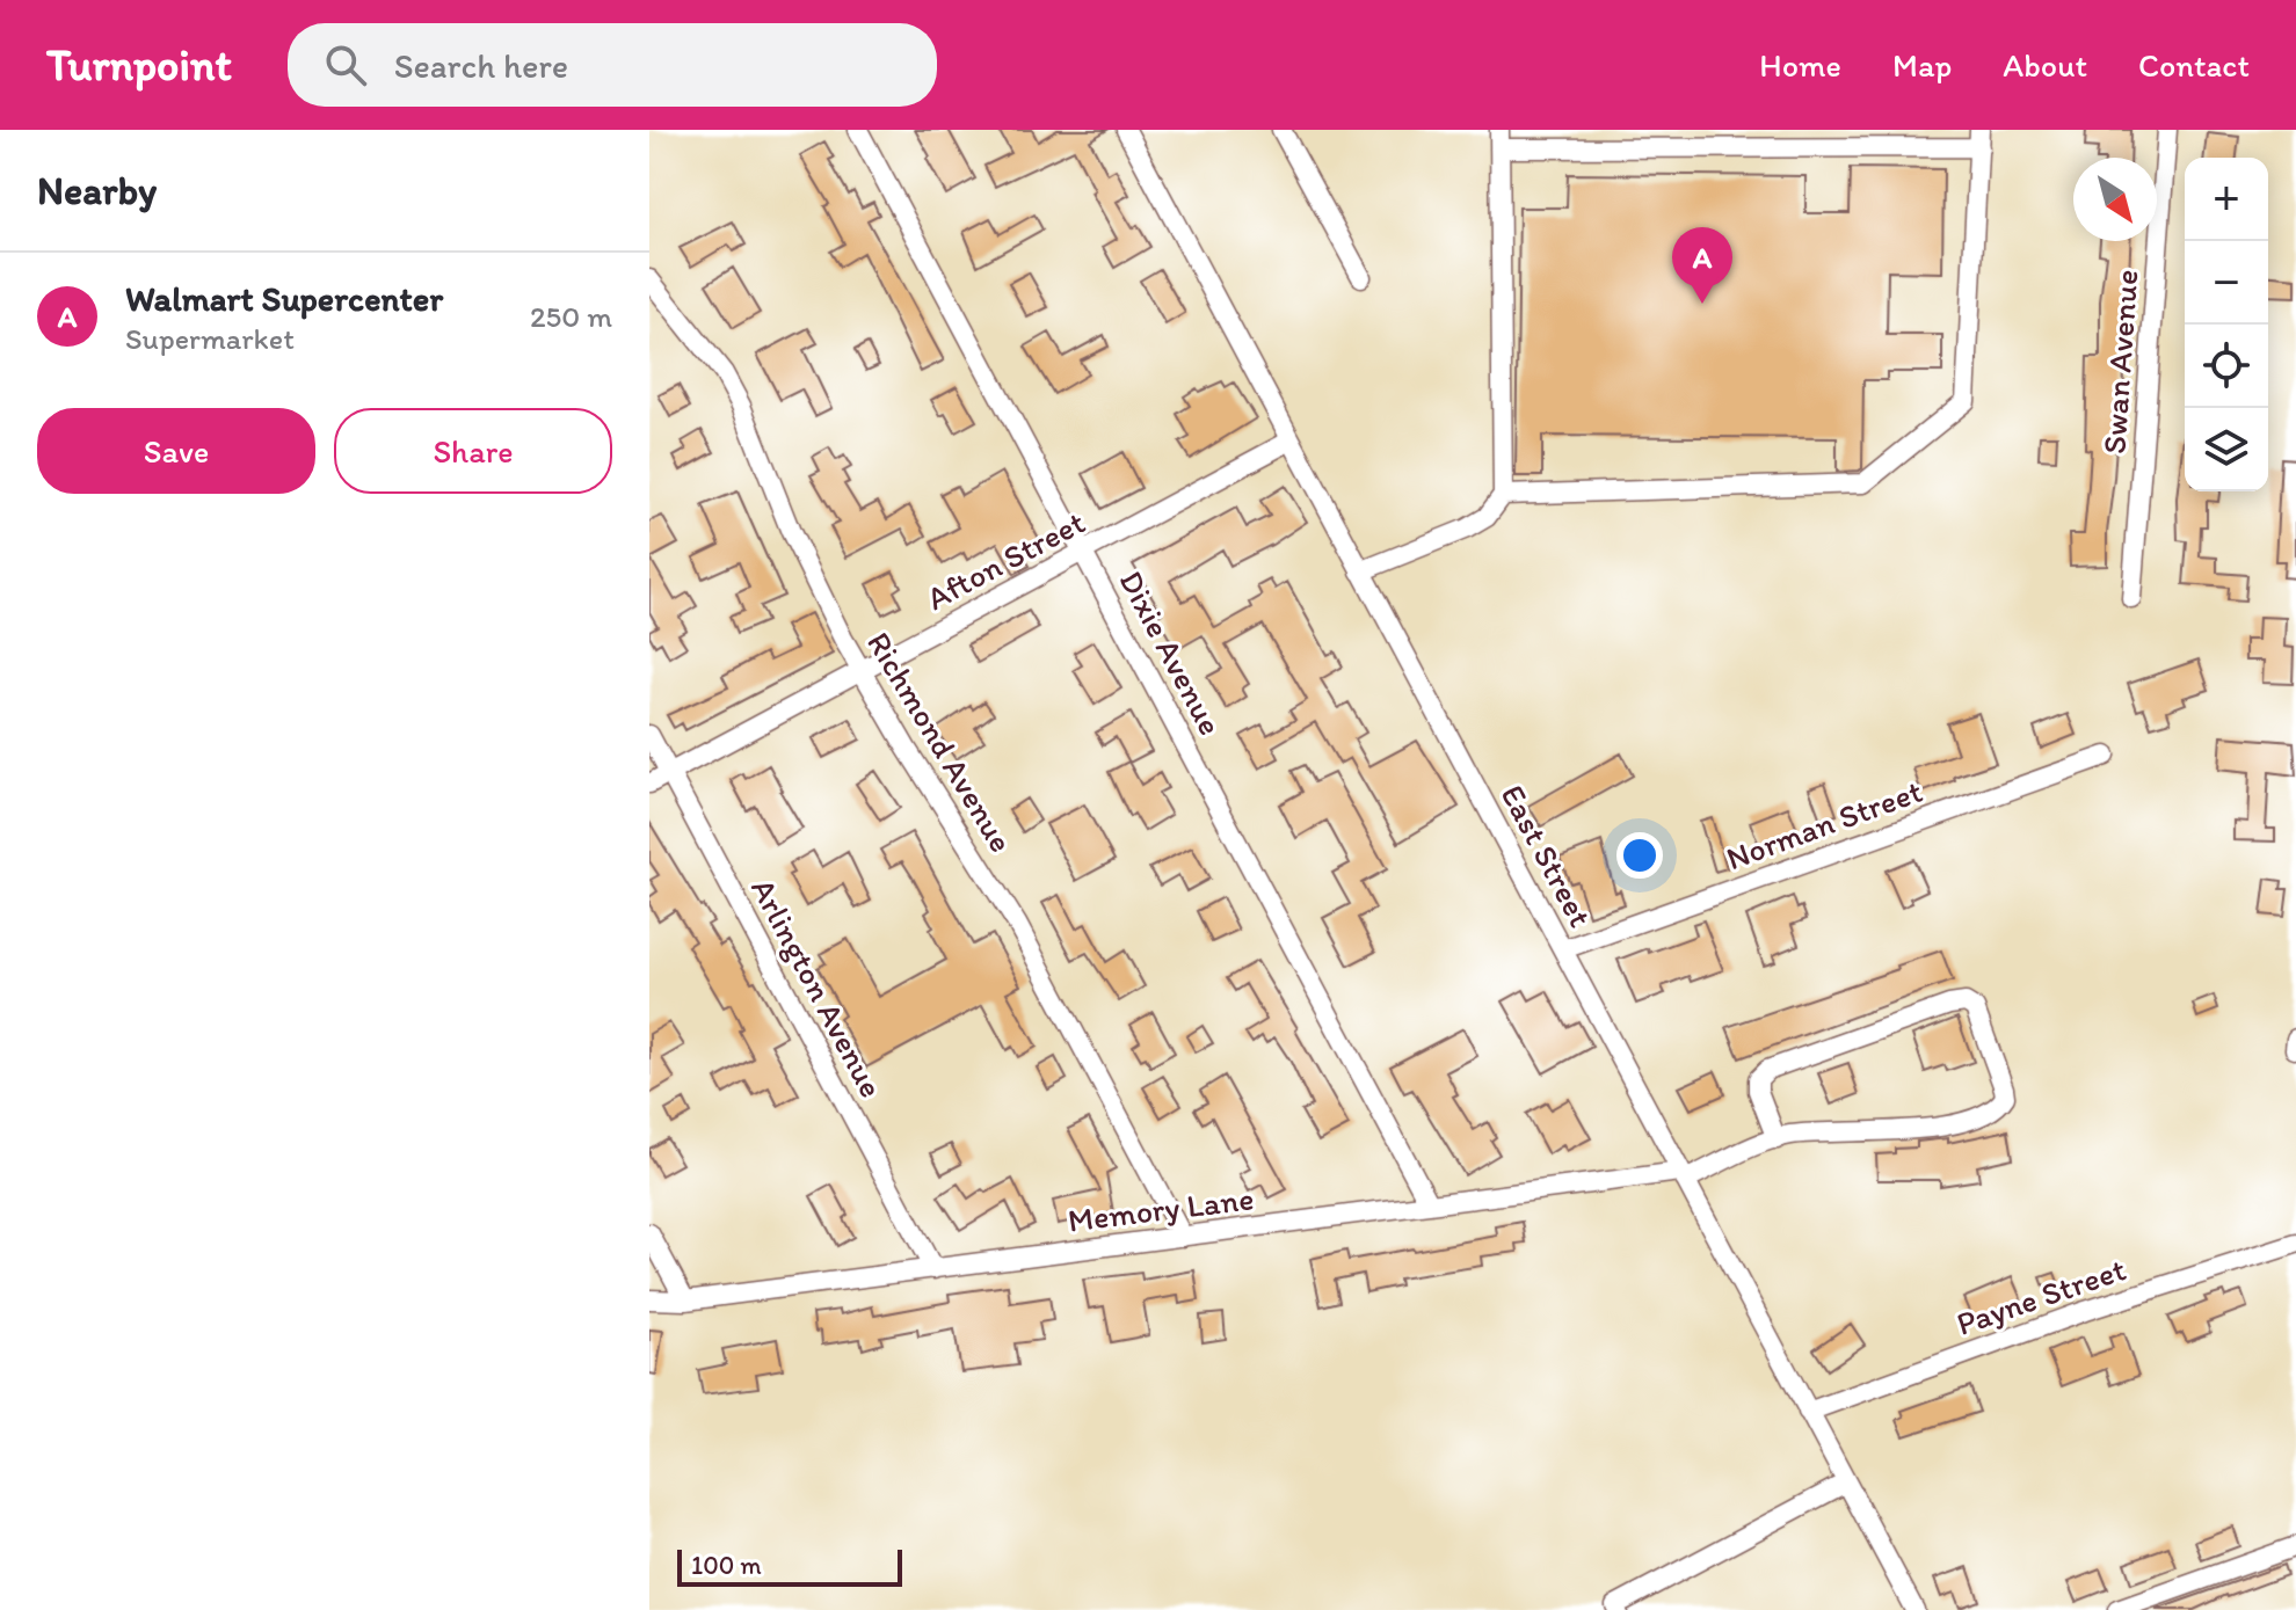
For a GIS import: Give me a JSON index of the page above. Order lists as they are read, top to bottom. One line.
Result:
{"streets":{"street":["Swan Avenue","Afton Street","Dixie Avenue","Richmond Avenue","Norman Street","East Street","Arlington Avenue","Memory Lane","Payne Street"]},"crossings":[["Afton Street","Dixie Avenue"],["Afton Street","Richmond Avenue"],["Afton Street","East Street"],["Afton Street","Arlington Avenue"],["Dixie Avenue","Memory Lane"],["Richmond Avenue","Memory Lane"],["Norman Street","East Street"],["East Street","Memory Lane"],["East Street","Payne Street"],["Arlington Avenue","Memory Lane"]],"scale_bar":"100 m","north":"bottom right","page":{"header":"Turnpoint","search":"Search here","nav":["Home","Map","About","Contact"],"heading":"Nearby","map_buttons":["+","−"],"pins":"A","list":[{"mark":"A","name":"Walmart Supercenter","note":"Supermarket","value":"250 m"}],"buttons":["Save","Share"],"scale":"100 m"}}
